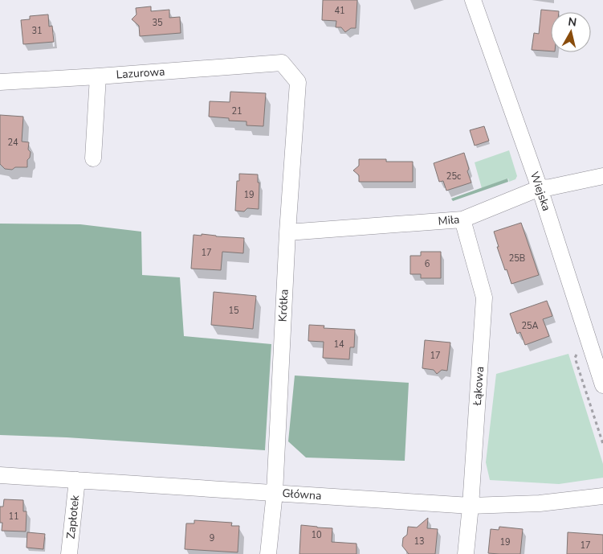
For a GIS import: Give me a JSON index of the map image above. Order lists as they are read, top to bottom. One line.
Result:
{"streets":{"street":["Lazurowa","Wiejska","Miła","Krótka","Łąkowa","Główna","Zapłotek"]},"crossings":[["Lazurowa","Krótka"],["Wiejska","Miła"],["Miła","Krótka"],["Miła","Łąkowa"],["Krótka","Główna"],["Łąkowa","Główna"],["Główna","Zapłotek"]],"house_numbers":["41","35","31","21","24","25c","19","17","25B","6","15","25A","14","17","11","10","9","13","19","17"],"north":"top"}
